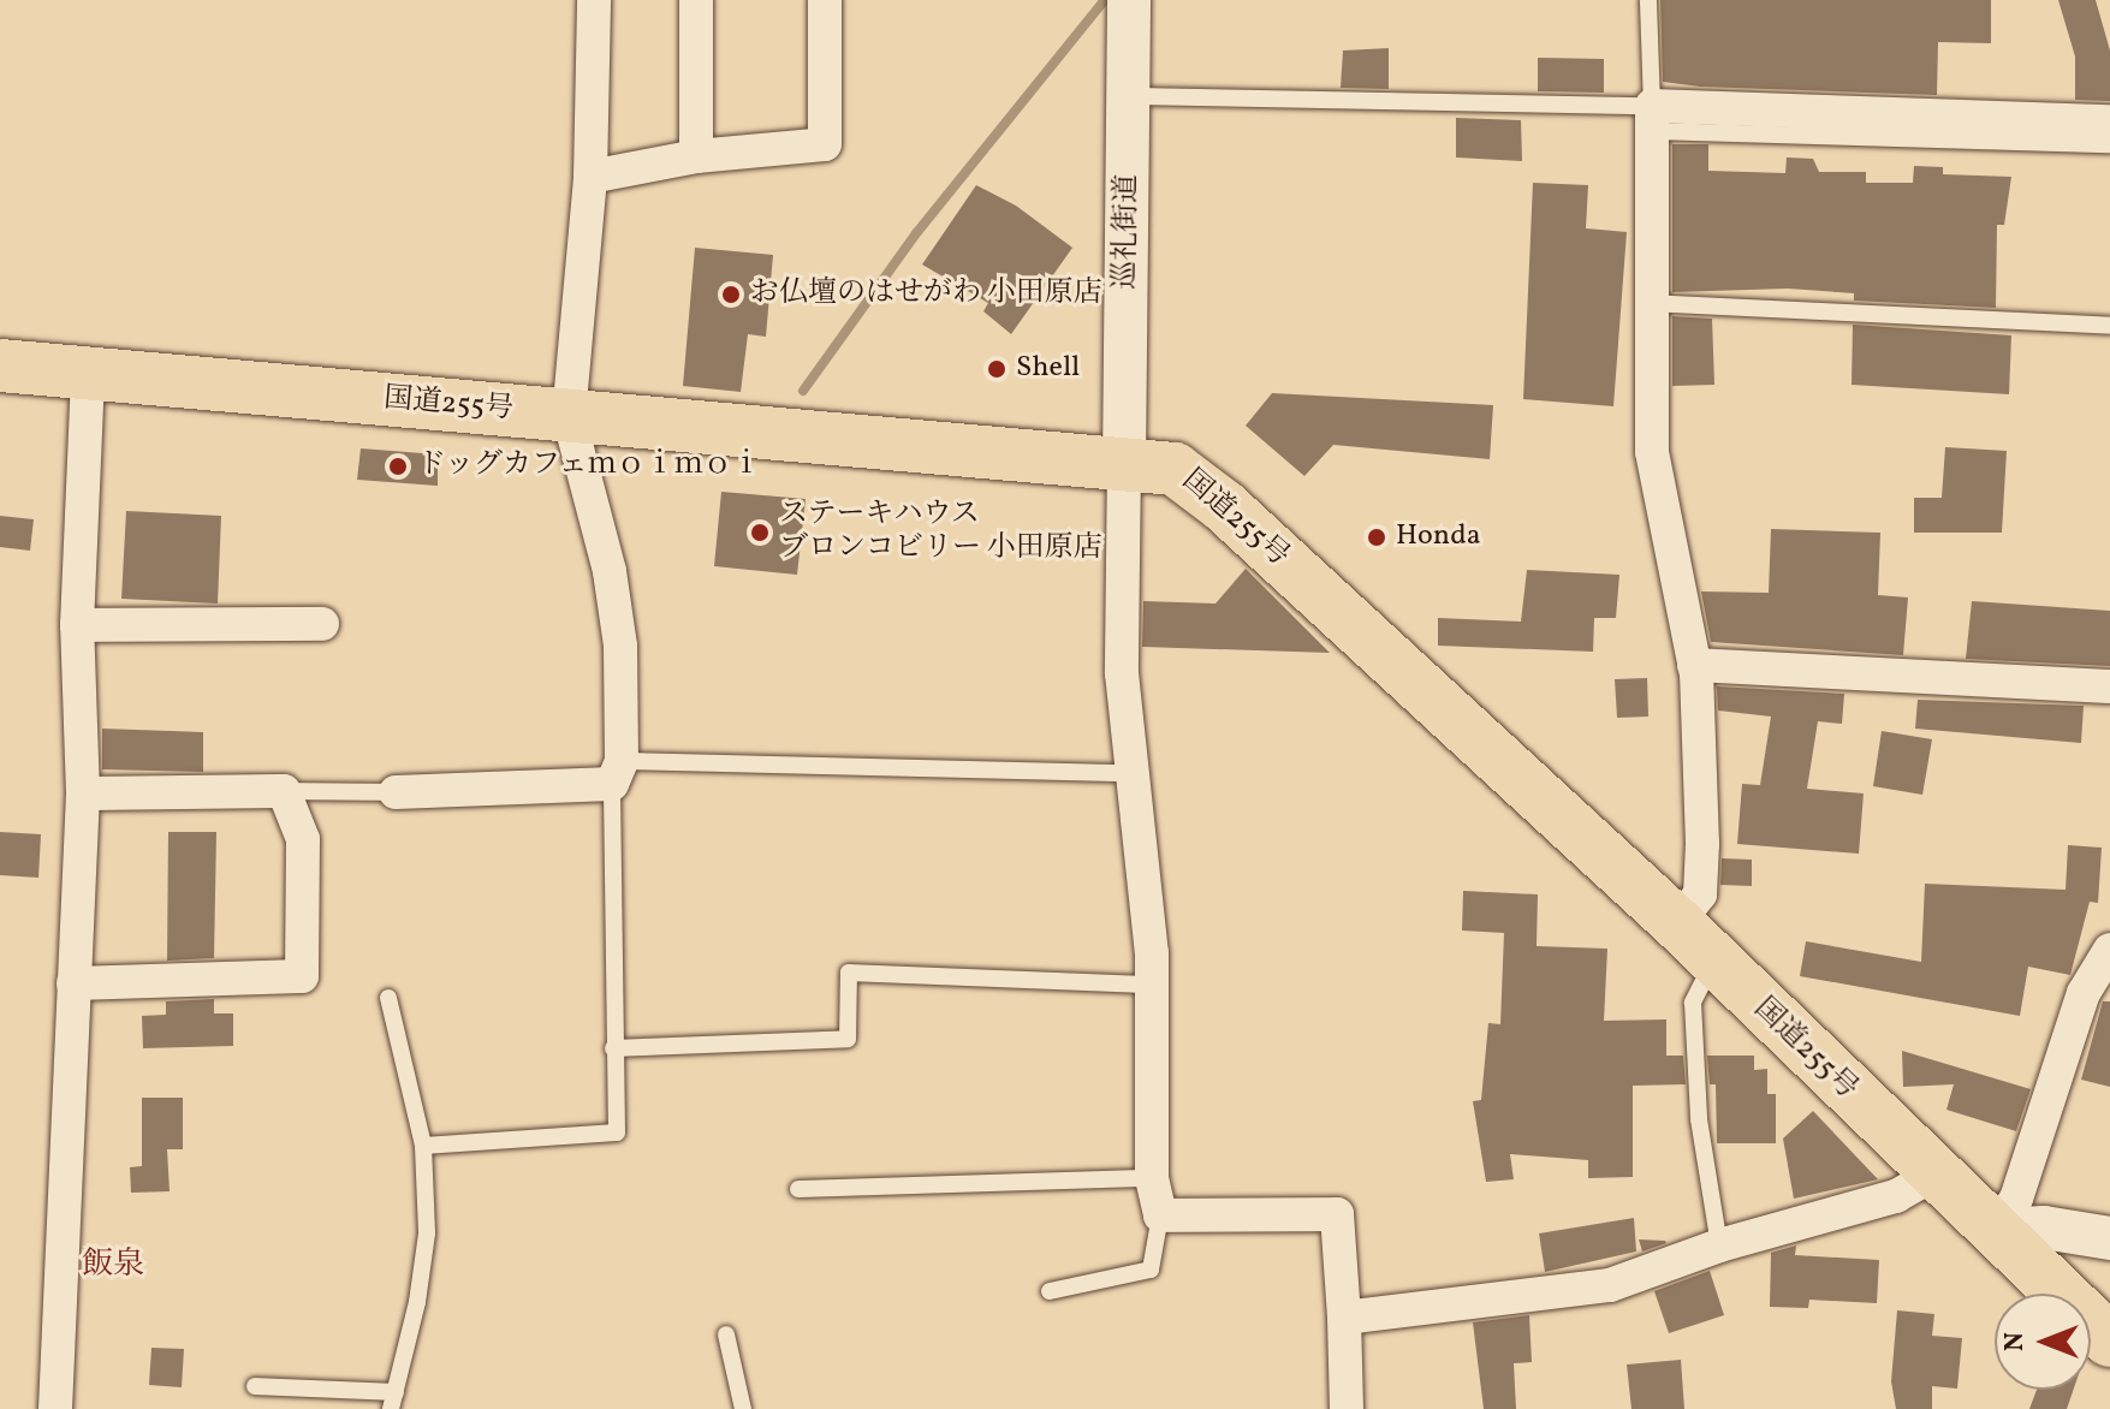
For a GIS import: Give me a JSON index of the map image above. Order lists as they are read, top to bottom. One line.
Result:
{"streets":{"highway":["国道255号"],"street":["巡礼街道"]},"crossings":[["巡礼街道","国道255号"]],"districts":["飯泉"],"places":["お仏壇のはせがわ 小田原店","Shell","ドッグカフェｍｏｉｍｏｉ","ステーキハウス ブロンコビリー 小田原店","Honda"],"north":"left"}
